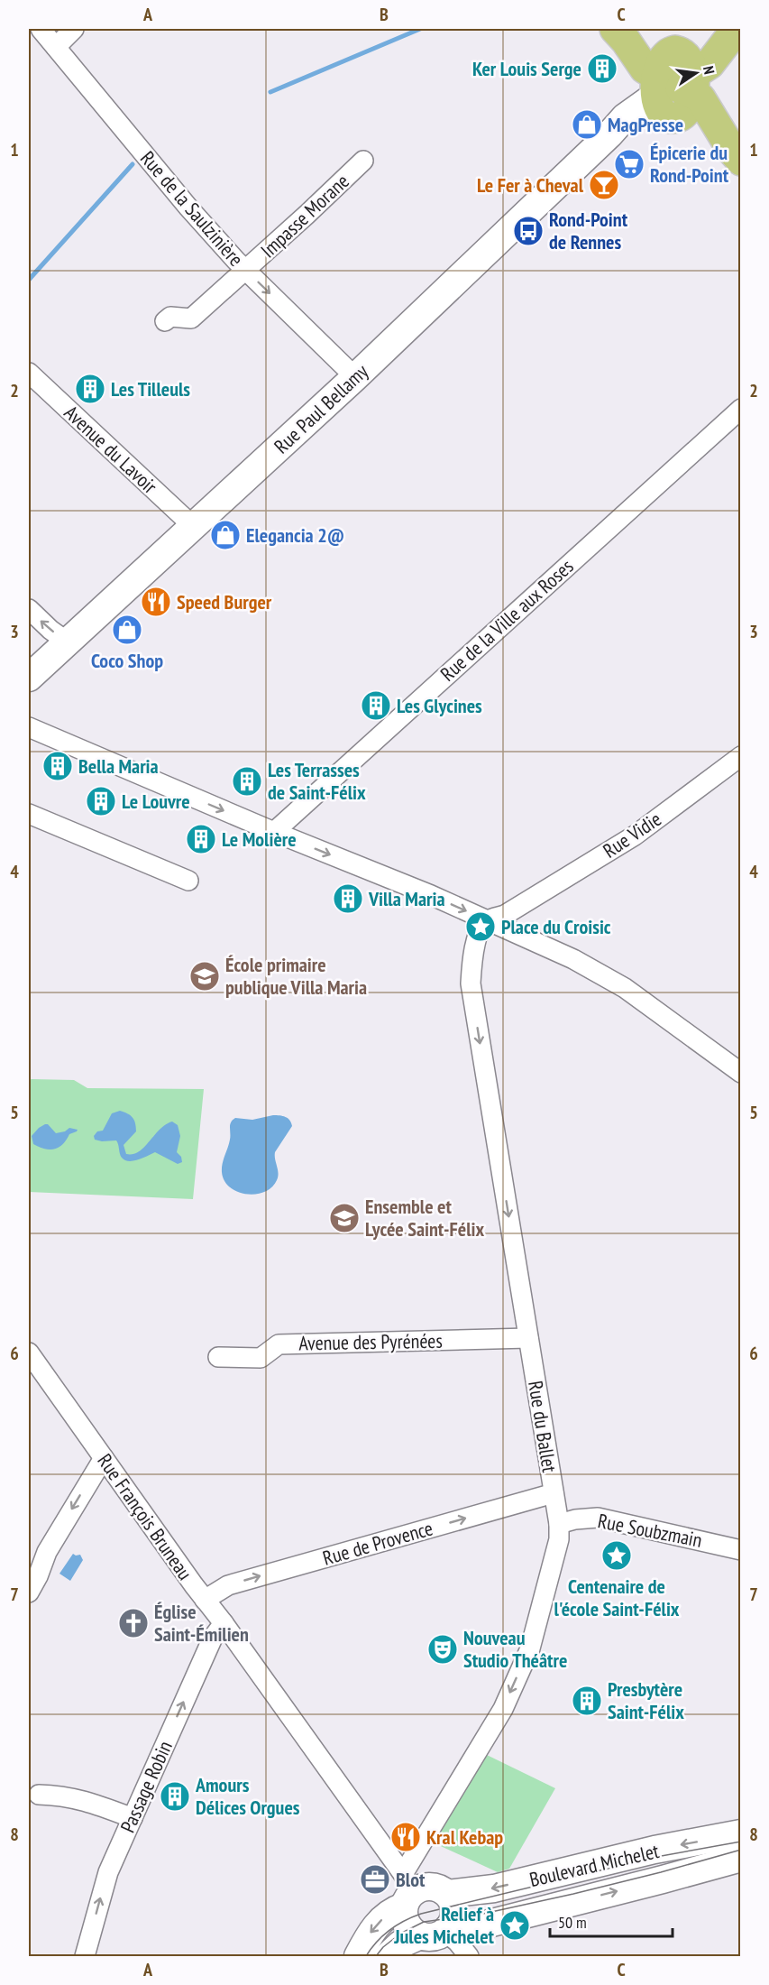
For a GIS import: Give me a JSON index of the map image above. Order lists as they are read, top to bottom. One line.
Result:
{"streets":{"main road":["Rue Paul Bellamy","Boulevard Michelet"],"street":["Rue de la Saulzinière","Impasse Morane","Avenue du Lavoir","Rue de la Ville aux Roses","Rue Vidie","Avenue des Pyrénées","Rue du Ballet","Rue François Bruneau","Rue Soubzmain","Rue de Provence","Passage Robin"]},"crossings":[["Rue de la Saulzinière","Impasse Morane"],["Rue de la Saulzinière","Rue Paul Bellamy"],["Rue Paul Bellamy","Avenue du Lavoir"],["Rue Vidie","Rue du Ballet"],["Avenue des Pyrénées","Rue du Ballet"],["Rue du Ballet","Rue François Bruneau"],["Rue du Ballet","Rue Soubzmain"],["Rue du Ballet","Rue de Provence"],["Rue du Ballet","Boulevard Michelet"],["Rue François Bruneau","Rue de Provence"],["Rue François Bruneau","Passage Robin"],["Rue François Bruneau","Boulevard Michelet"]],"one_way":["Rue du Ballet","Rue de Provence","Passage Robin"],"places":{"building":["Ker Louis Serge","Les Tilleuls","Les Glycines","Bella Maria","Les Terrasses de Saint-Félix","Le Louvre","Le Molière","Villa Maria","Presbytère Saint-Félix","Amours Délices Orgues"],"shop":["MagPresse","Elegancia 2@","Coco Shop"],"supermarket":["Épicerie du Rond-Point"],"bar":["Le Fer à Cheval"],"bus stop":["Rond-Point de Rennes"],"restaurant":["Speed Burger","Kral Kebap"],"place":["Place du Croisic","Centenaire de l'école Saint-Félix","Relief à Jules Michelet"],"school or university":["École primaire publique Villa Maria","Ensemble et Lycée Saint-Félix"],"church":["Église Saint-Émilien"],"theatre":["Nouveau Studio Théâtre"],"office":["Blot"]},"scale_bar":"50 m","north":"right","grid":{"columns":["A","B","C"],"rows":["1","2","3","4","5","6","7","8"]}}
